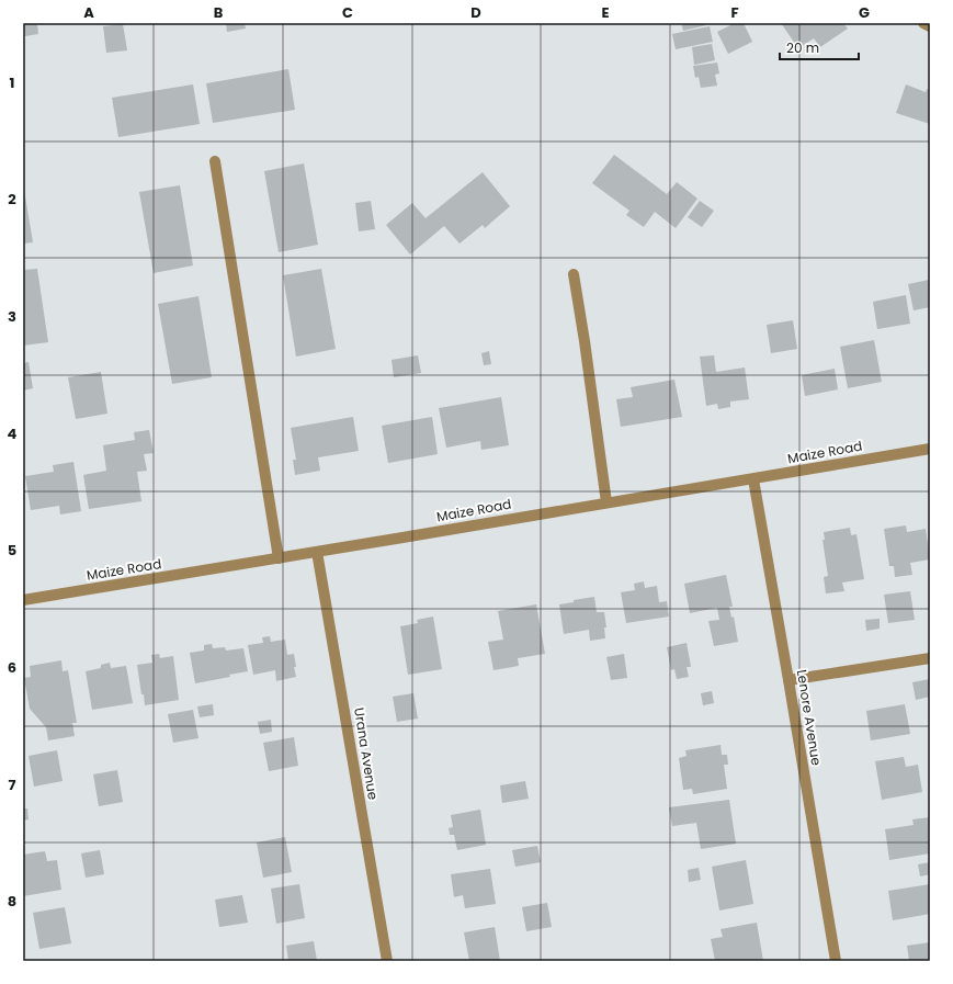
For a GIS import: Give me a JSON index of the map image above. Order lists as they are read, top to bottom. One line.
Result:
{"streets":{"street":["Maize Road","Lenore Avenue","Urana Avenue"]},"crossings":[["Maize Road","Lenore Avenue"],["Maize Road","Urana Avenue"]],"scale_bar":"20 m","grid":{"columns":["A","B","C","D","E","F","G"],"rows":["1","2","3","4","5","6","7","8"]}}
